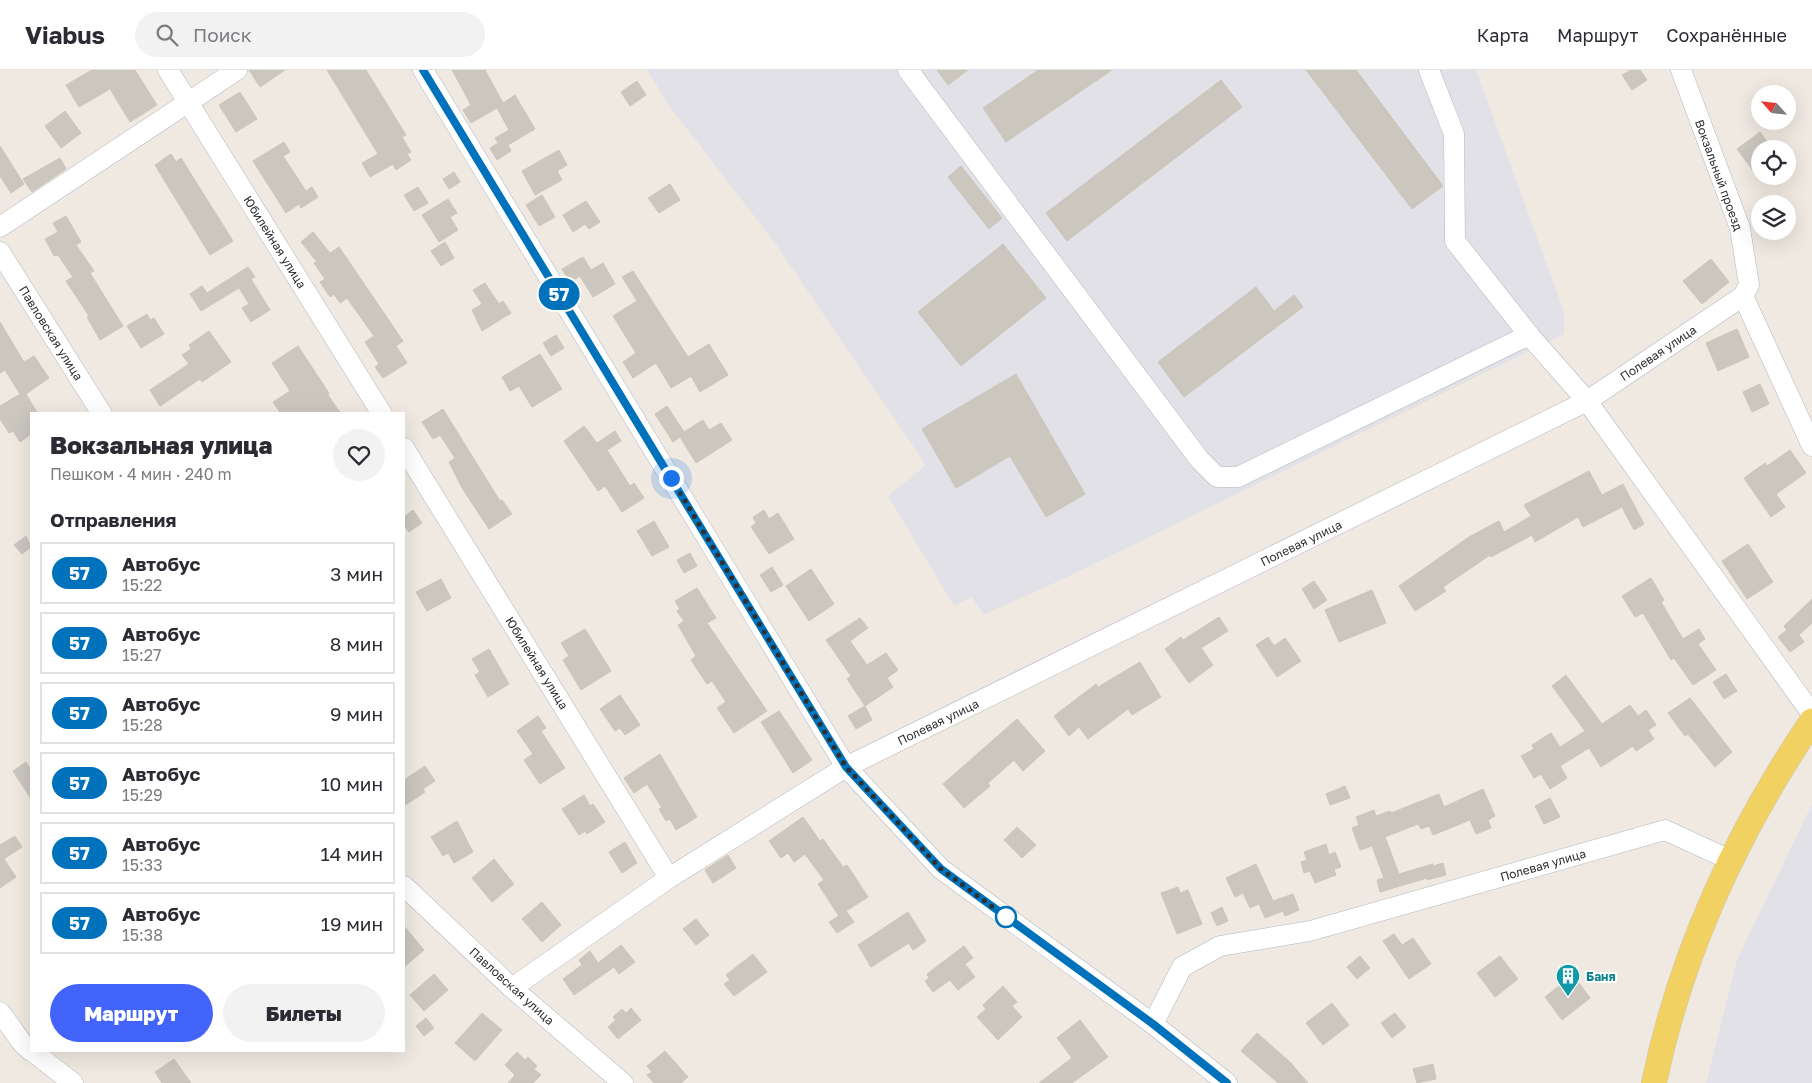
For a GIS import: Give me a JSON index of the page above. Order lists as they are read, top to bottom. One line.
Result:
{"streets":{"street":["Вокзальный проезд","Юбилейная улица","Павловская улица","Полевая улица"]},"crossings":[["Вокзальный проезд","Полевая улица"],["Юбилейная улица","Полевая улица"],["Павловская улица","Полевая улица"]],"places":{"building":["Баня"]},"lines":["bus line 57"],"north":"top left","page":{"header":"Viabus","search":"Поиск","nav":["Карта","Маршрут","Сохранённые"],"on_map":"57","heading":[["Вокзальная улица","Пешком · 4 мин · 240 m"],"Отправления"],"list":[{"mark":"57","name":"Автобус","note":"15:22","value":"3 мин"},{"mark":"57","name":"Автобус","note":"15:27","value":"8 мин"},{"mark":"57","name":"Автобус","note":"15:28","value":"9 мин"},{"mark":"57","name":"Автобус","note":"15:29","value":"10 мин"},{"mark":"57","name":"Автобус","note":"15:33","value":"14 мин"},{"mark":"57","name":"Автобус","note":"15:38","value":"19 мин"}],"buttons":["Маршрут","Билеты"]}}
